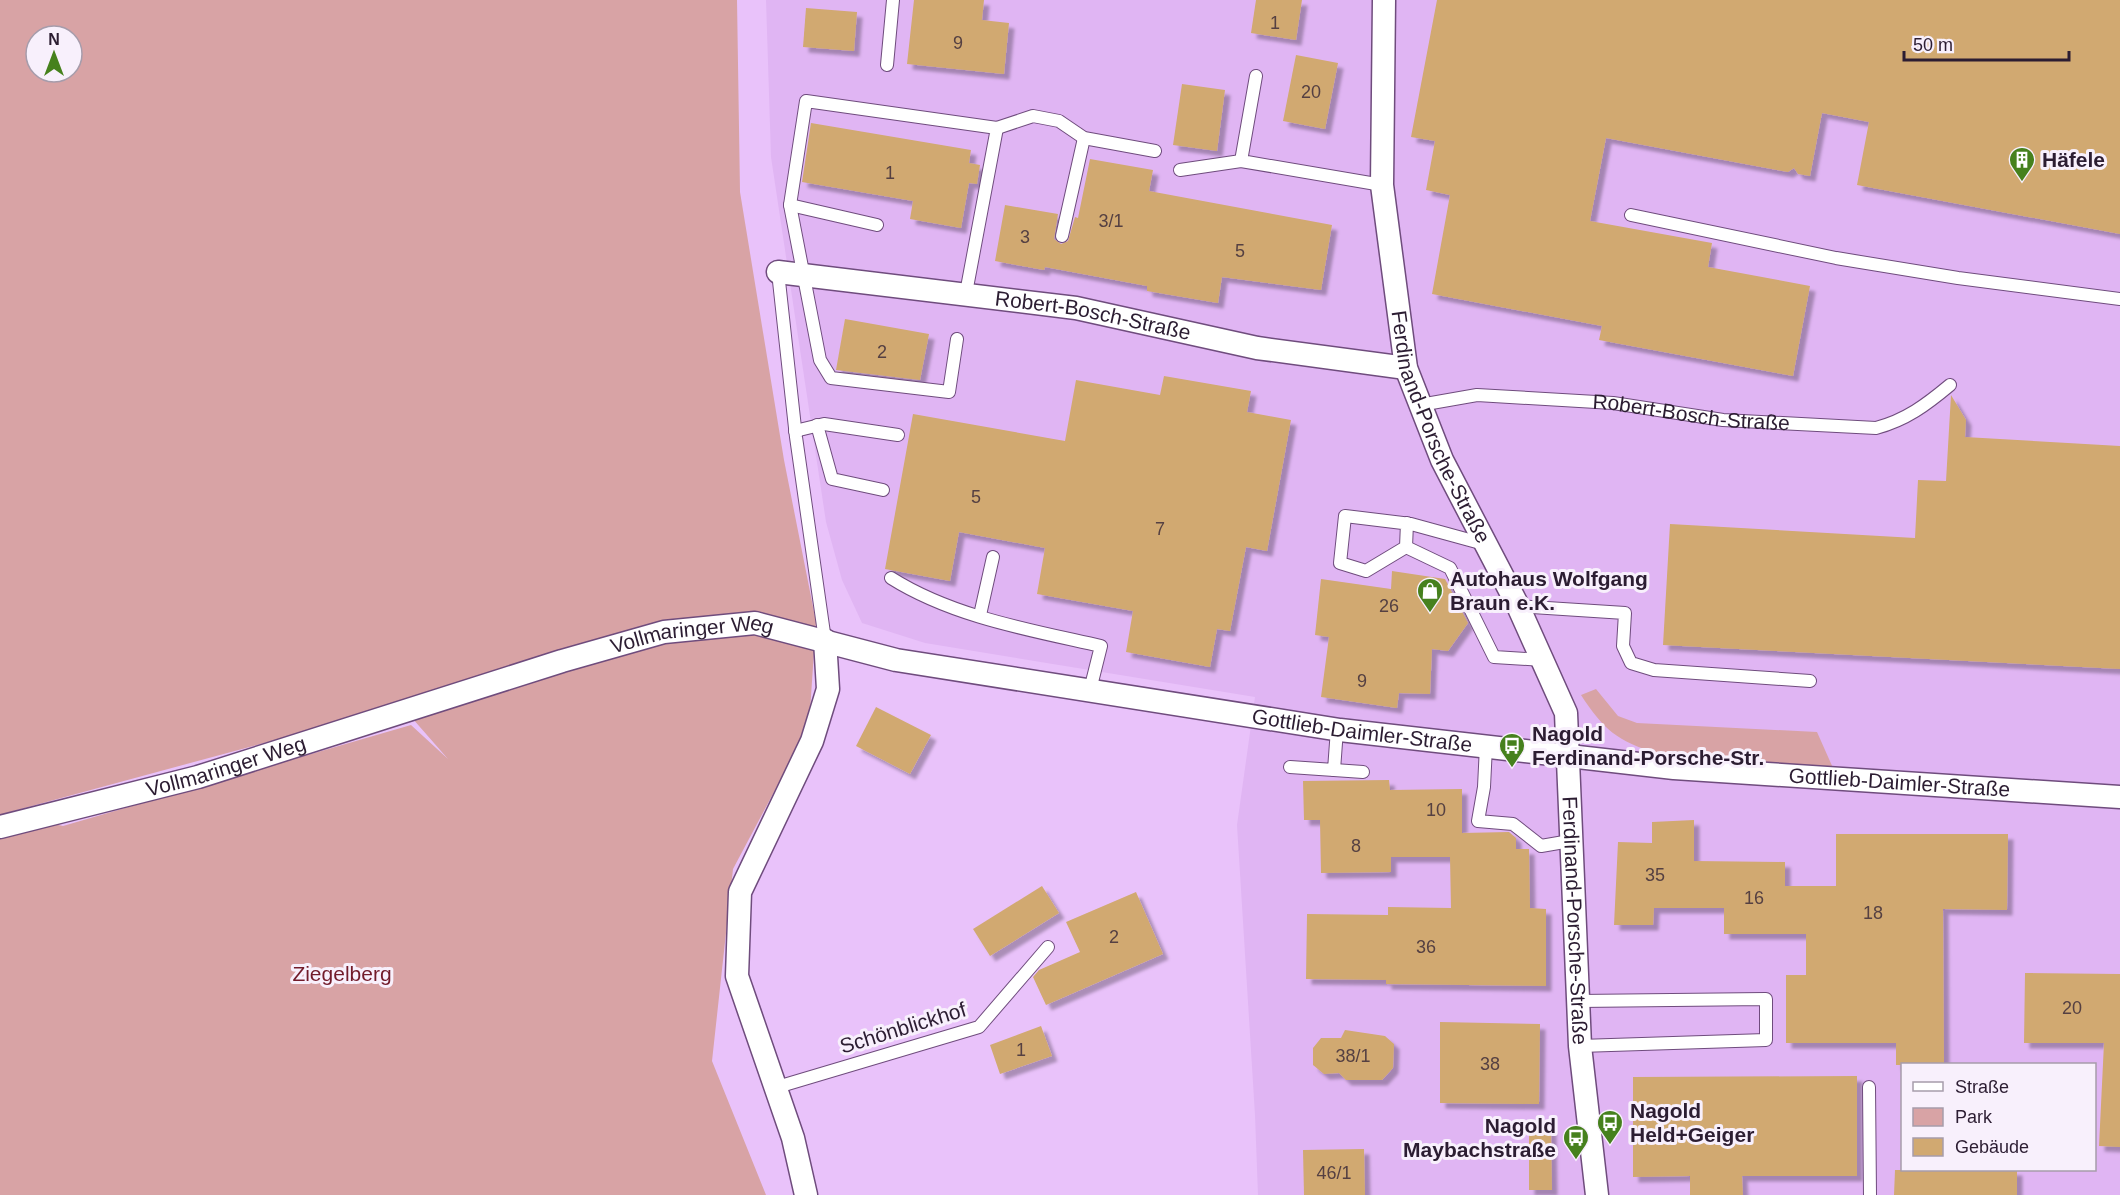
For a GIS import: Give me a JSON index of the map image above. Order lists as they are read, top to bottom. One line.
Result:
{"streets":{"street":["Robert-Bosch-Straße","Ferdinand-Porsche-Straße","Vollmaringer Weg","Gottlieb-Daimler-Straße"],"lane":["Schönblickhof"]},"crossings":[["Robert-Bosch-Straße","Ferdinand-Porsche-Straße"],["Ferdinand-Porsche-Straße","Gottlieb-Daimler-Straße"],["Vollmaringer Weg","Gottlieb-Daimler-Straße"]],"parks":["Ziegelberg"],"places":{"building":["Häfele"],"shop":["Autohaus Wolfgang Braun e.K."],"bus stop":["Nagold Ferdinand-Porsche-Str.","Nagold Held+Geiger","Nagold Maybachstraße"]},"house_numbers":["1","9","20","1","3/1","3","5","2","5","7","26","9","10","8","35","16","18","2","36","20","1","38/1","38","46/1"],"legend":["Straße","Park","Gebäude"],"scale_bar":"50 m","north":"top"}
